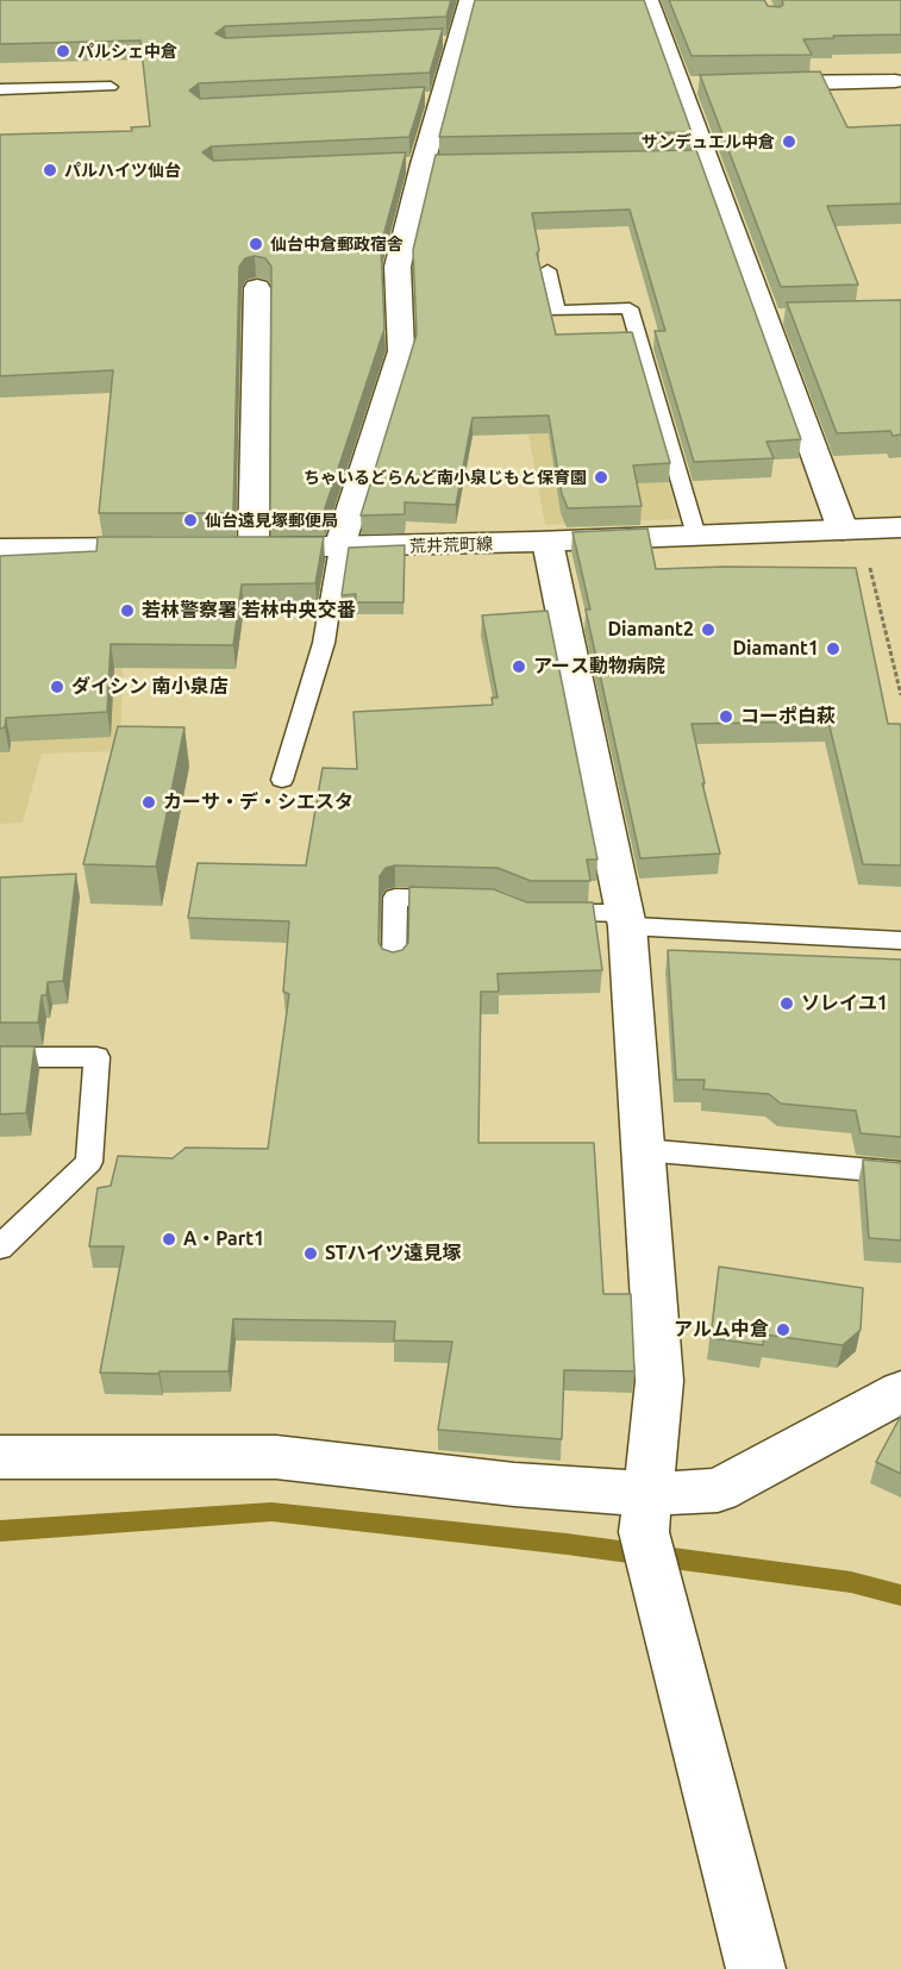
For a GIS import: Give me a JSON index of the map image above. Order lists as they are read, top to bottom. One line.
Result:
{"streets":{"street":["荒井荒町線"]},"places":["パルシェ中倉","サンデュエル中倉","パルハイツ仙台","仙台中倉郵政宿舎","ちゃいるどらんど南小泉じもと保育園","仙台遠見塚郵便局","若林警察署 若林中央交番","Diamant2","Diamant1","アース動物病院","ダイシン 南小泉店","コーポ白萩","カーサ・デ・シエスタ","ソレイユ1","A・Part1","STハイツ遠見塚","アルム中倉"]}
